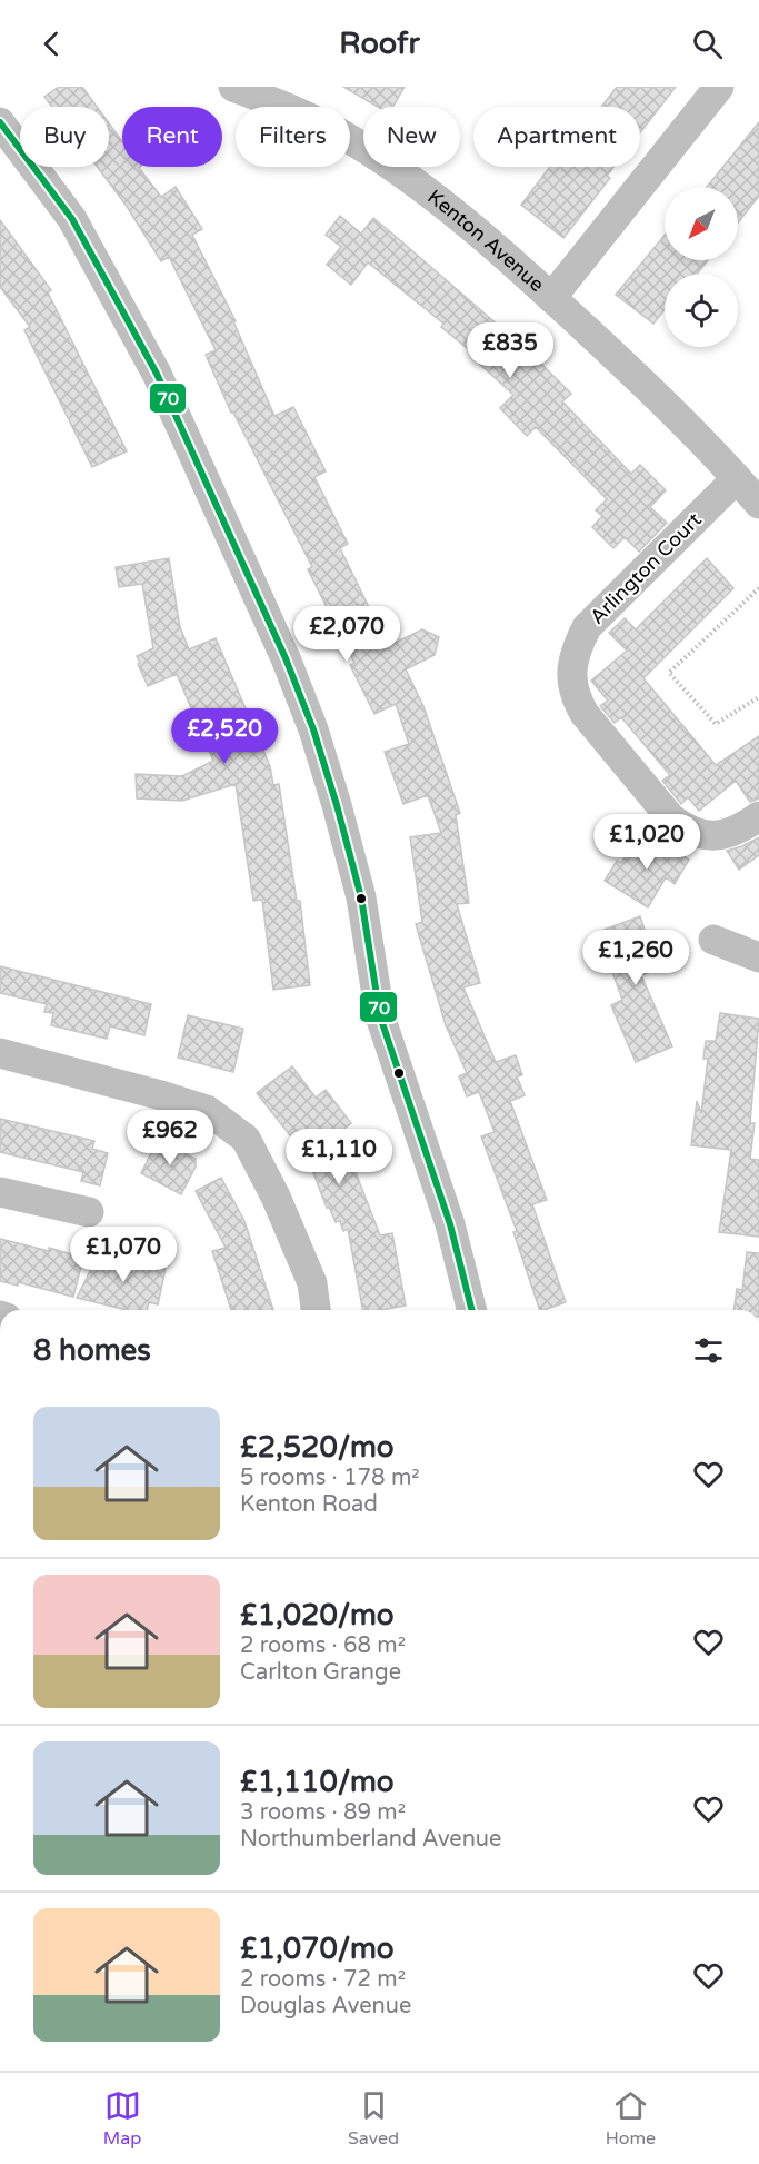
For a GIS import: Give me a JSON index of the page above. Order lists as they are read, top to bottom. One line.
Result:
{"streets":{"street":["Kenton Avenue","Arlington Court"]},"crossings":[["Kenton Avenue","Arlington Court"]],"lines":["transit line 70"],"north":"bottom left","page":{"header":"Roofr","chip":["Buy","Rent","Filters","New","Apartment"],"price":["£835","£2,070","£2,520","£1,020","£1,260","£962","£1,110","£1,070"],"heading":"8 homes","list":[{"name":"£2,520/mo","note":"5 rooms · 178 m² · Kenton Road"},{"name":"£1,020/mo","note":"2 rooms · 68 m² · Carlton Grange"},{"name":"£1,110/mo","note":"3 rooms · 89 m² · Northumberland Avenue"},{"name":"£1,070/mo","note":"2 rooms · 72 m² · Douglas Avenue"}],"tabs":["Map","Saved","Home"]}}
